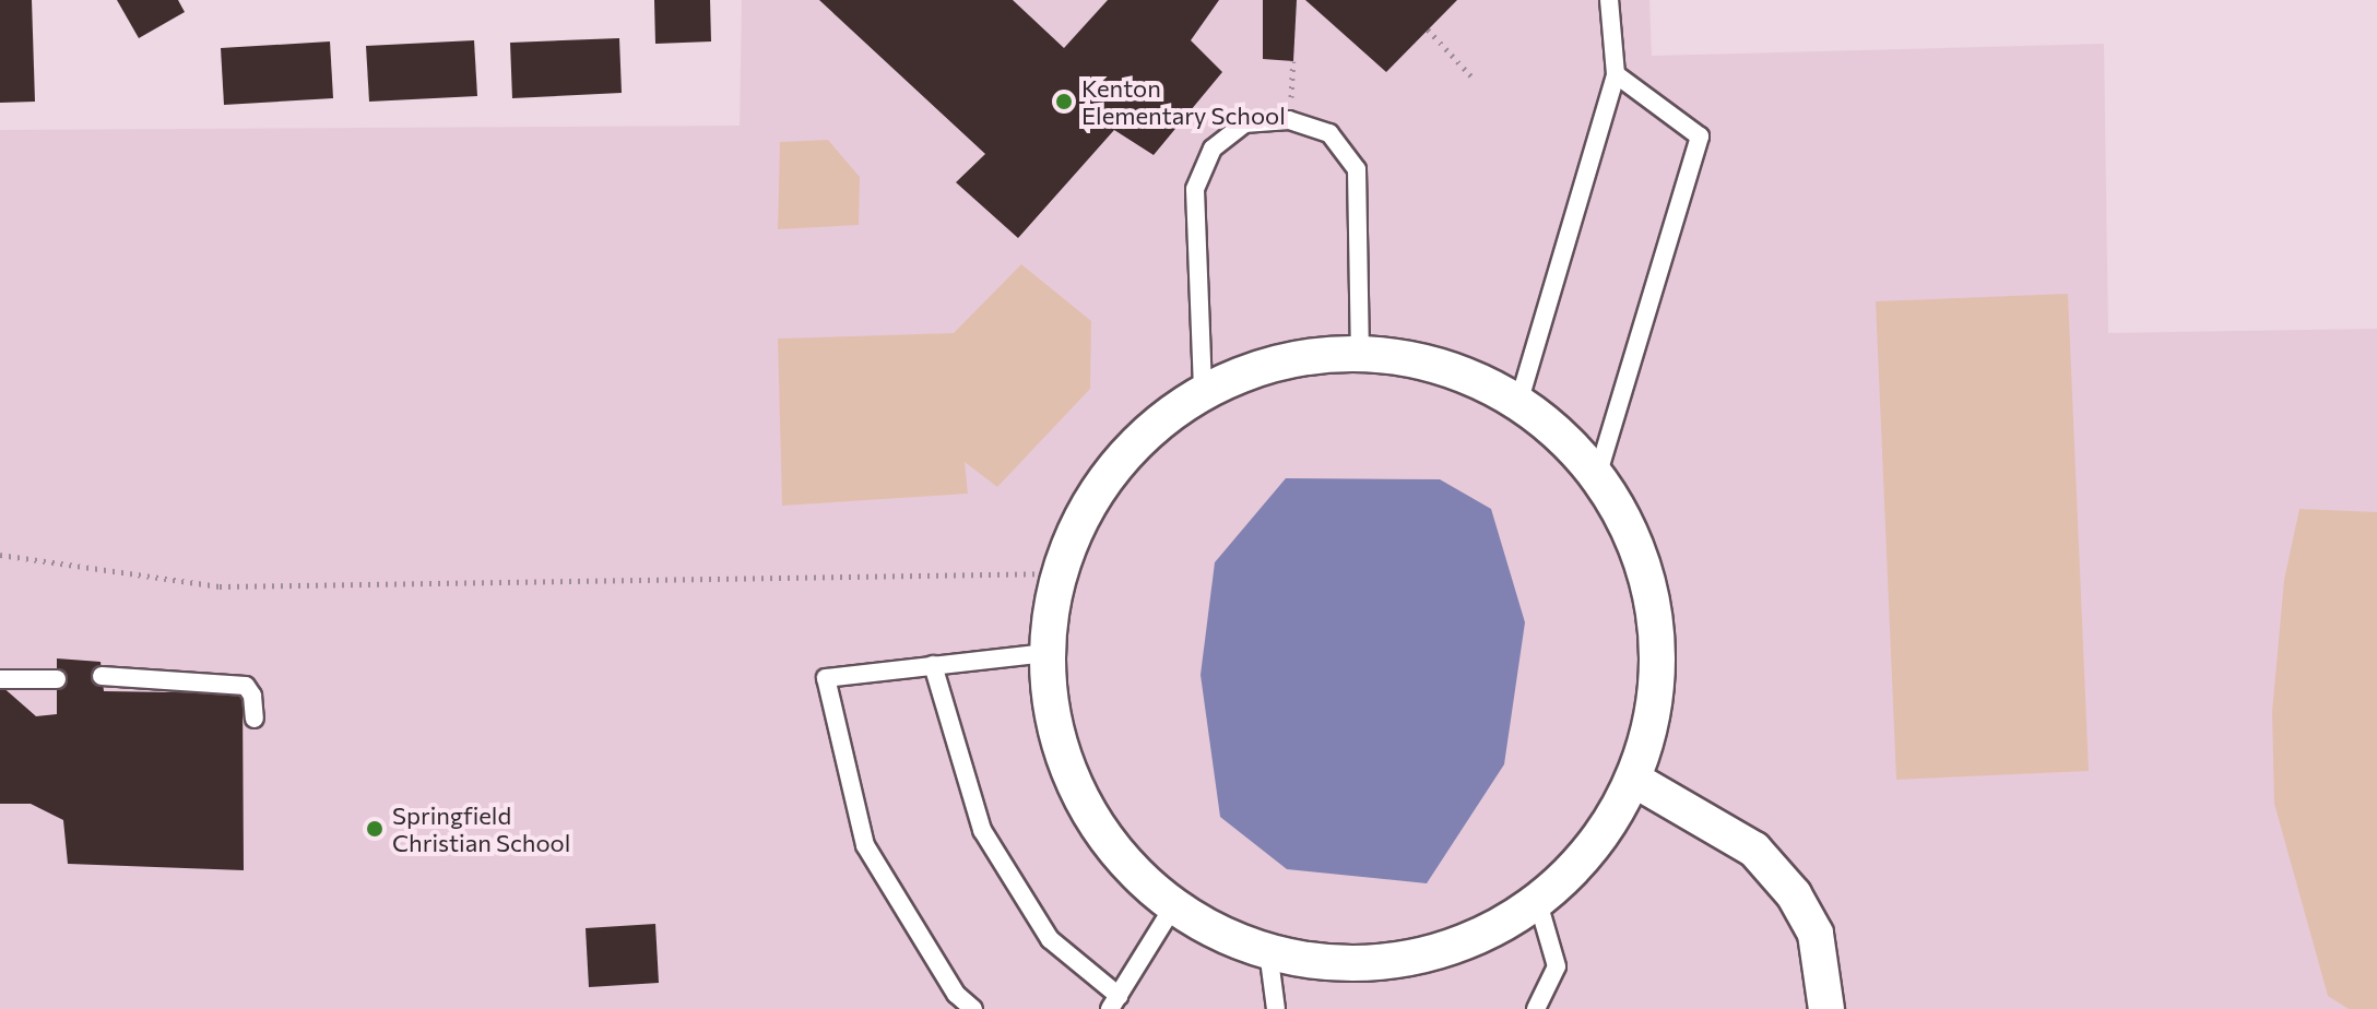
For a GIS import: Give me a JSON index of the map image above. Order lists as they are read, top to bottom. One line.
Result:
{"places":["Kenton Elementary School","Springfield Christian School"]}
